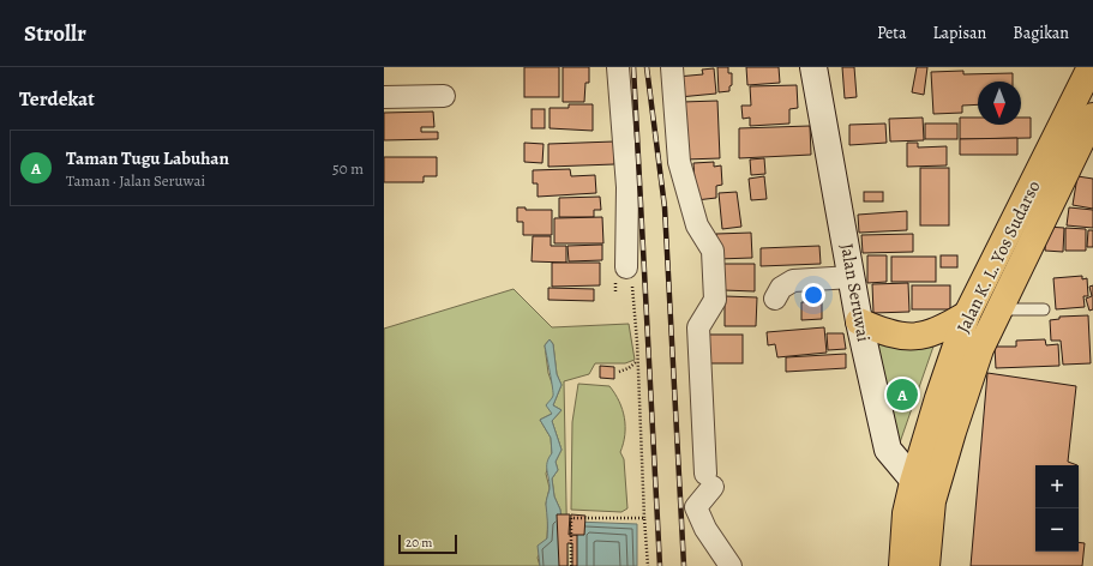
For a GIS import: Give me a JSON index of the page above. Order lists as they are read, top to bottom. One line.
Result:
{"streets":{"highway":["Jalan K. L. Yos Sudarso"],"street":["Jalan Seruwai"]},"crossings":[["Jalan K. L. Yos Sudarso","Jalan Seruwai"]],"scale_bar":"20 m","north":"bottom","page":{"header":"Strollr","nav":["Peta","Lapisan","Bagikan"],"heading":"Terdekat","list":[{"mark":"A","name":"Taman Tugu Labuhan","note":"Taman · Jalan Seruwai","value":"50 m"}],"pins":"A","map_buttons":["+","−"],"scale":"20 m"}}
